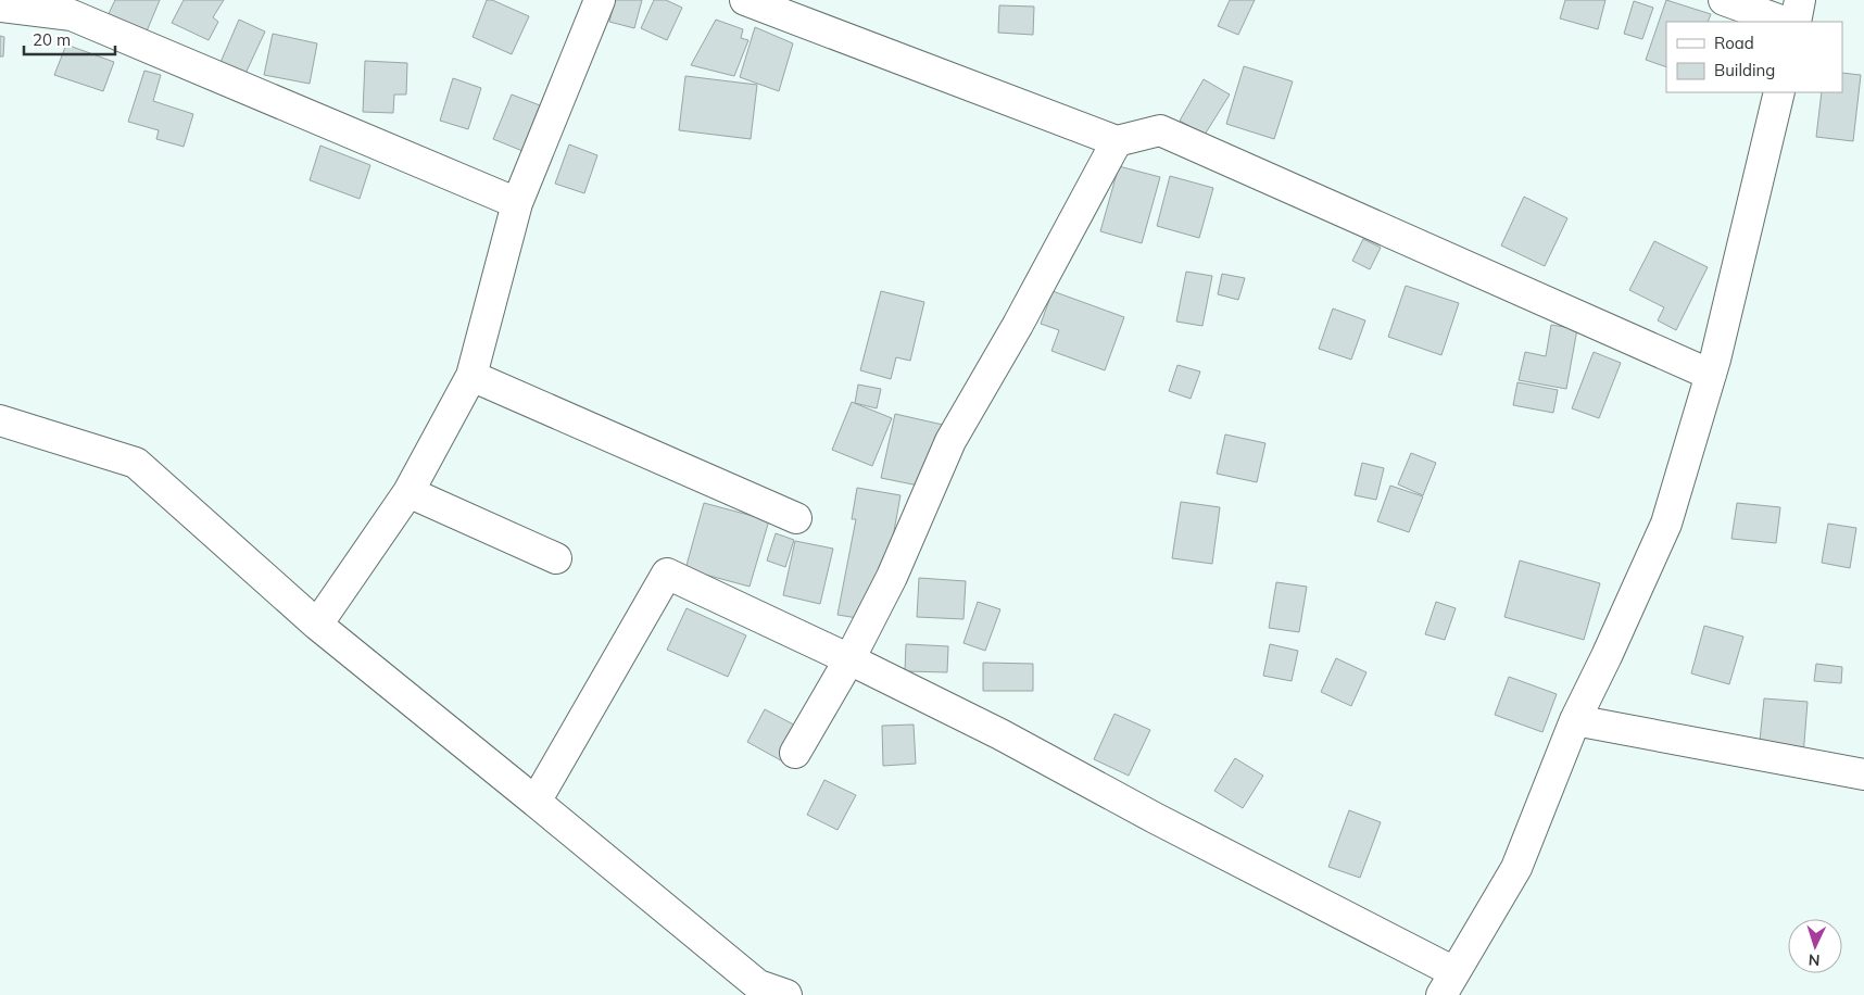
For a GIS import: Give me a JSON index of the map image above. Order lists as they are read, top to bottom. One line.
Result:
{"legend":["Road","Building"],"scale_bar":"20 m","north":"bottom"}
